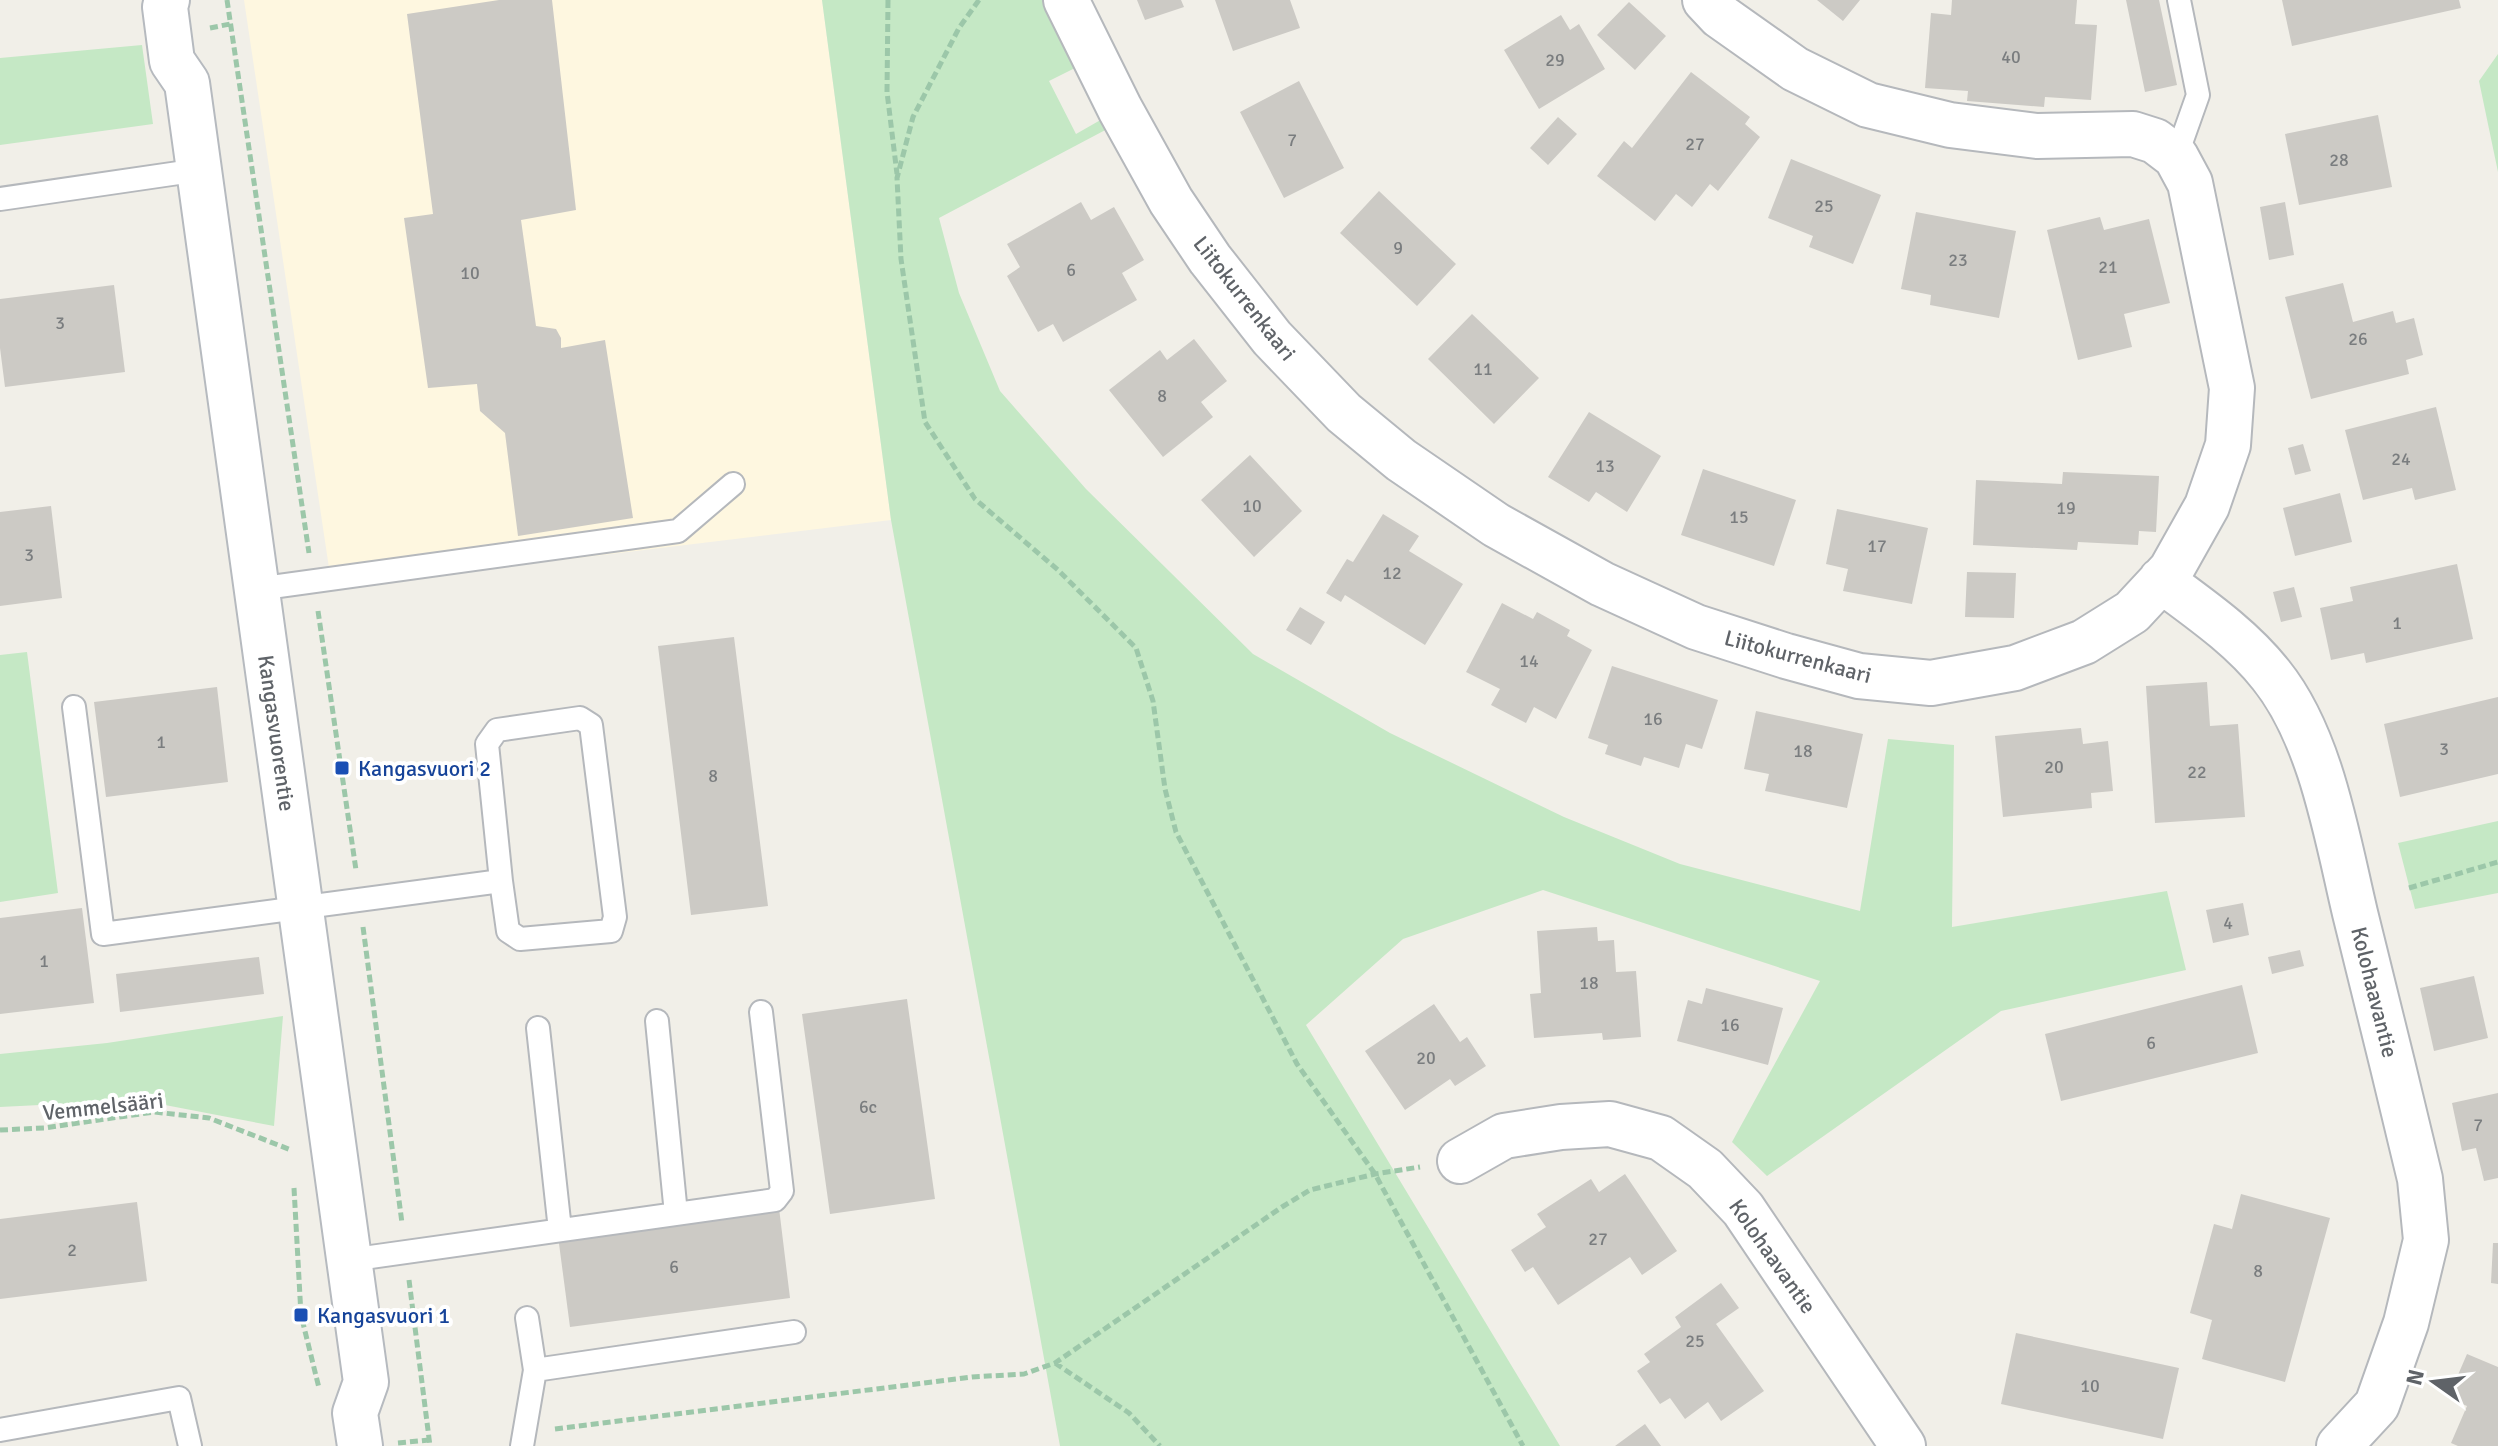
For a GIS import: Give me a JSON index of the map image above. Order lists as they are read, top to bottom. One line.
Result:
{"streets":{"street":["Liitokurrenkaari","Kangasvuorentie","Kolohaavantie"],"path":["Vemmelsääri"]},"crossings":[["Liitokurrenkaari","Kolohaavantie"]],"places":{"transit":["Kangasvuori 2","Kangasvuori 1"]},"house_numbers":["40","29","7","27","28","25","9","23","21","6","10","3","26","11","8","24","13","10","19","15","17","3","12","1","14","16","1","3","18","20","22","8","4","1","18","16","6","20","6c","7","27","2","6","8","25","10"],"north":"left"}
